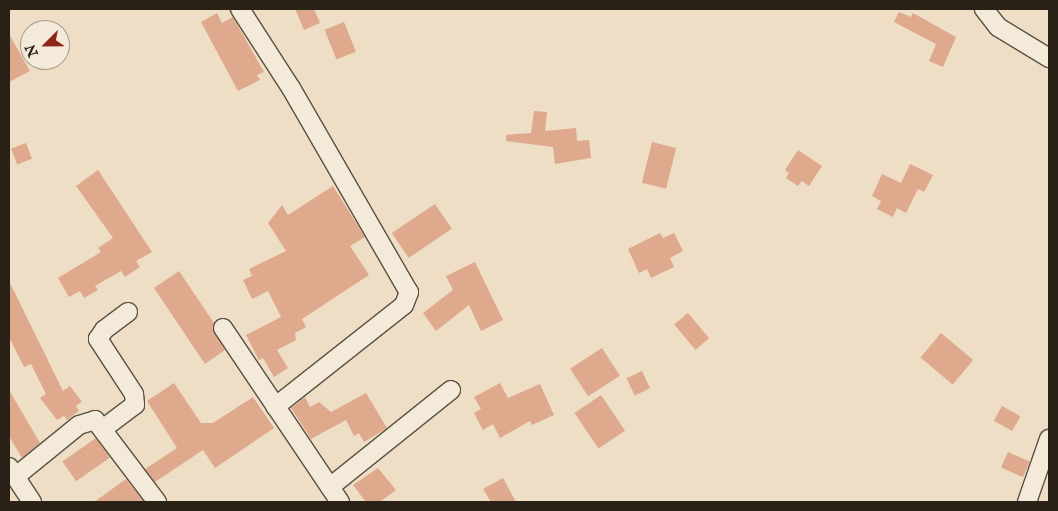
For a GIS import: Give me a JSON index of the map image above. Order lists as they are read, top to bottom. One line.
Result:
{"north":"bottom left"}
